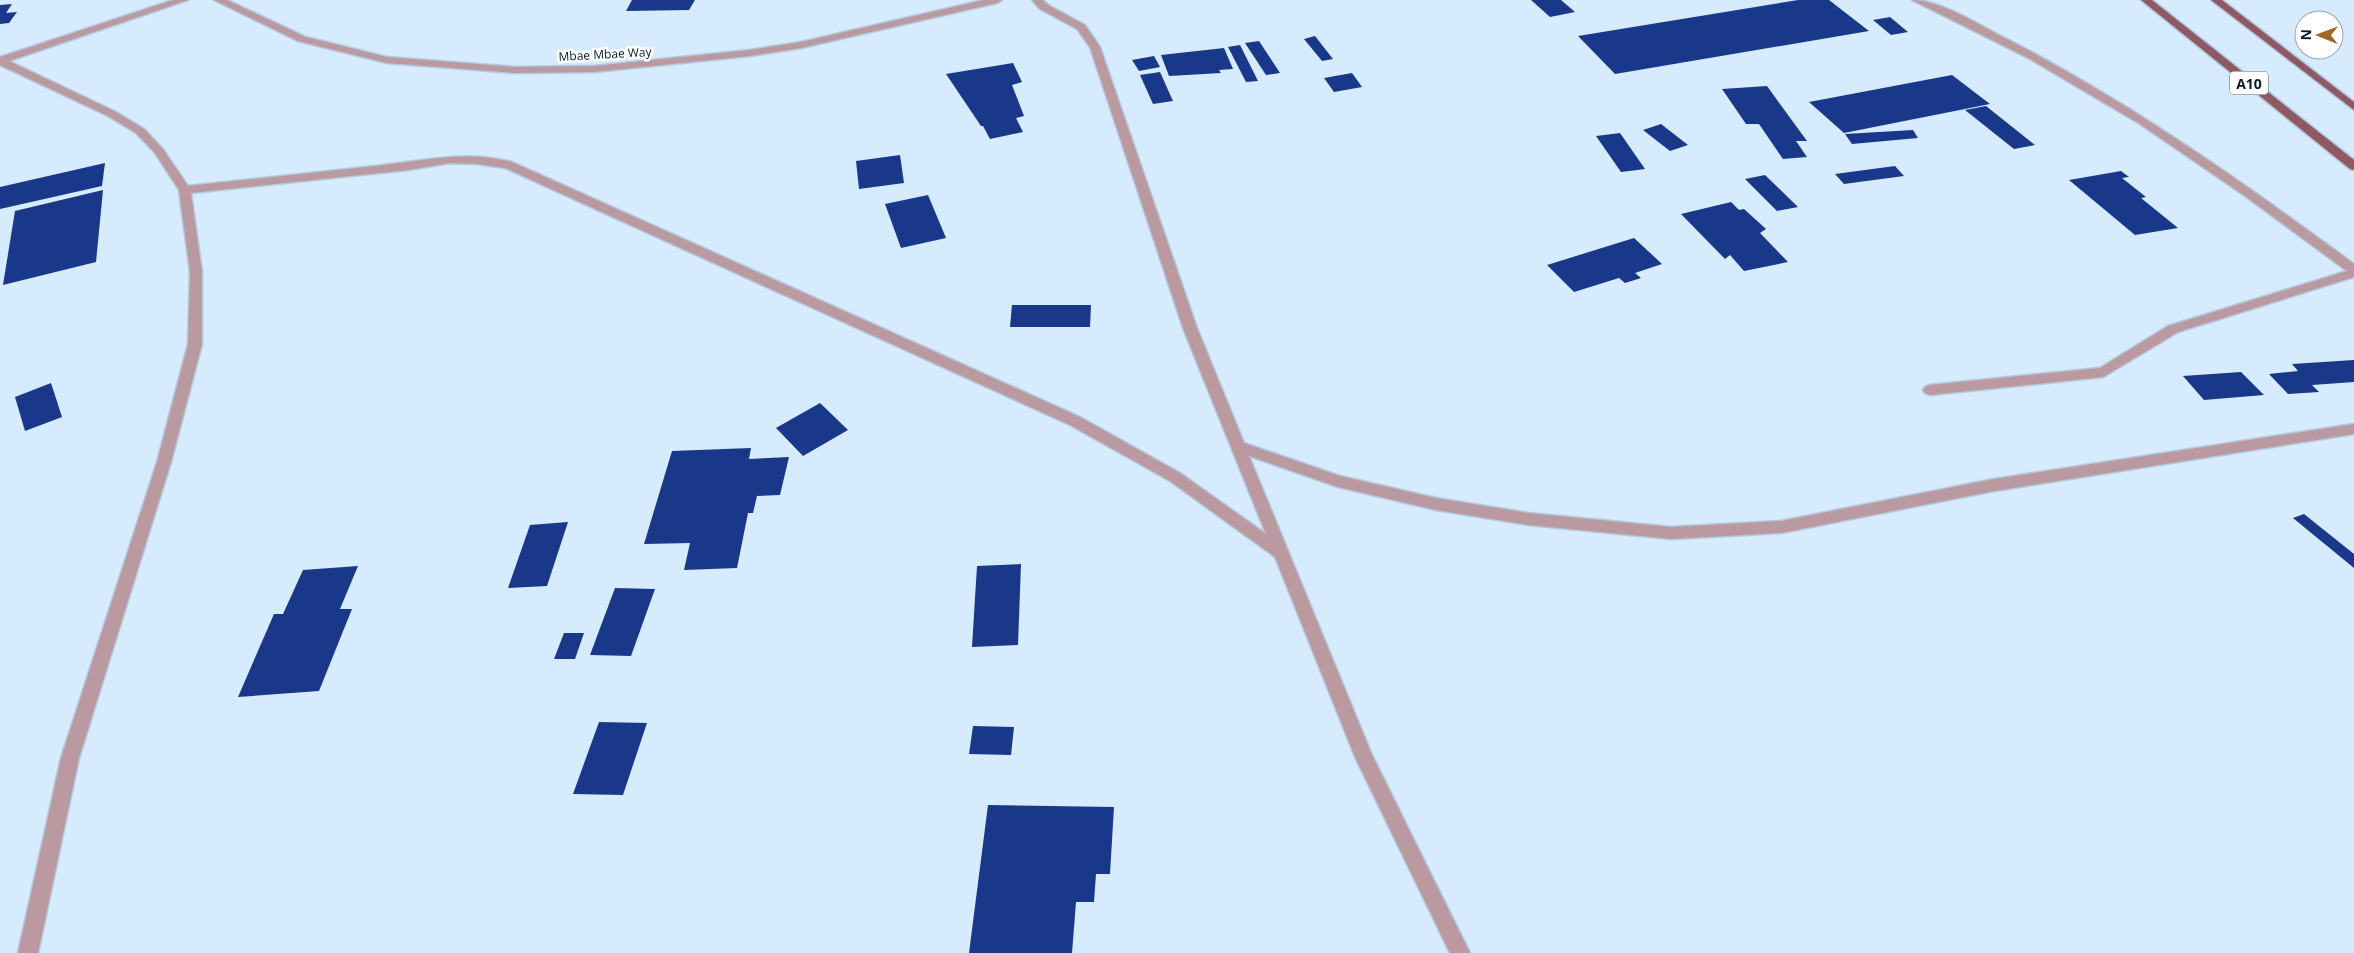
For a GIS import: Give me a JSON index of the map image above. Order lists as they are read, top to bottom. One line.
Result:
{"streets":{"main road":["A10"],"street":["Mbae Mbae Way"]},"north":"left"}
